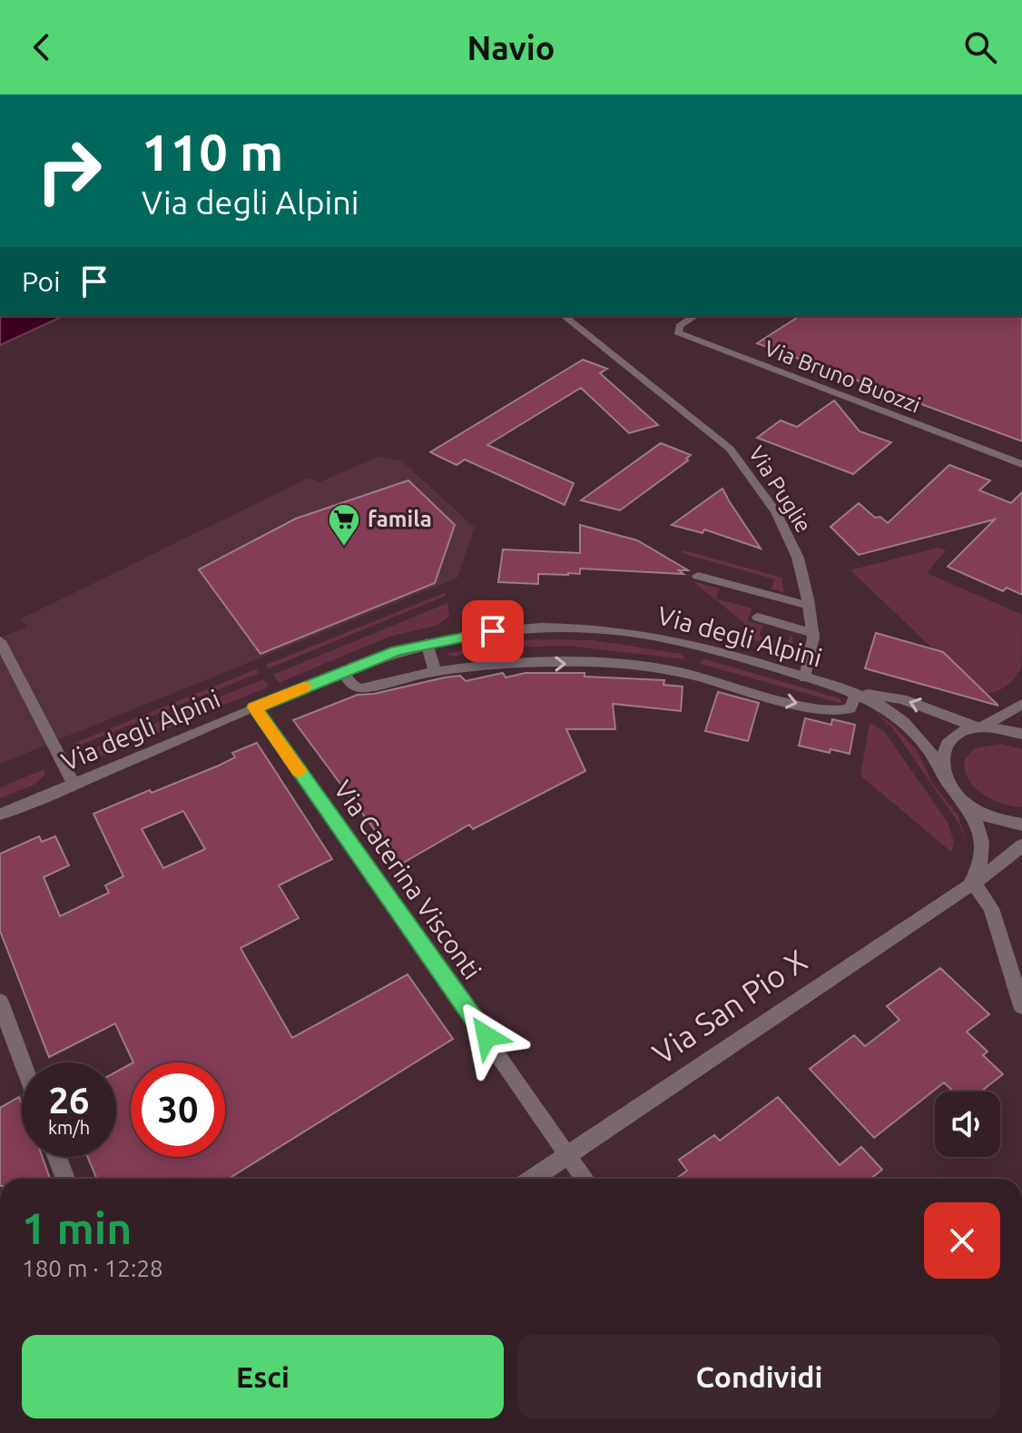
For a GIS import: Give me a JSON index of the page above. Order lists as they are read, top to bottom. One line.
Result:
{"streets":{"street":["Via Bruno Buozzi","Via Puglie","Via degli Alpini","Via Caterina Visconti","Via San Pio X"]},"crossings":[["Via Puglie","Via degli Alpini"],["Via degli Alpini","Via Caterina Visconti"],["Via Caterina Visconti","Via San Pio X"]],"places":{"supermarket":["famila"]},"page":{"header":"Navio","turn":["110 m","Via degli Alpini"],"then":"Poi","speed":"26 km/h","limit":"30","heading":["1 min","180 m · 12:28"],"buttons":["Esci","Condividi"]}}
